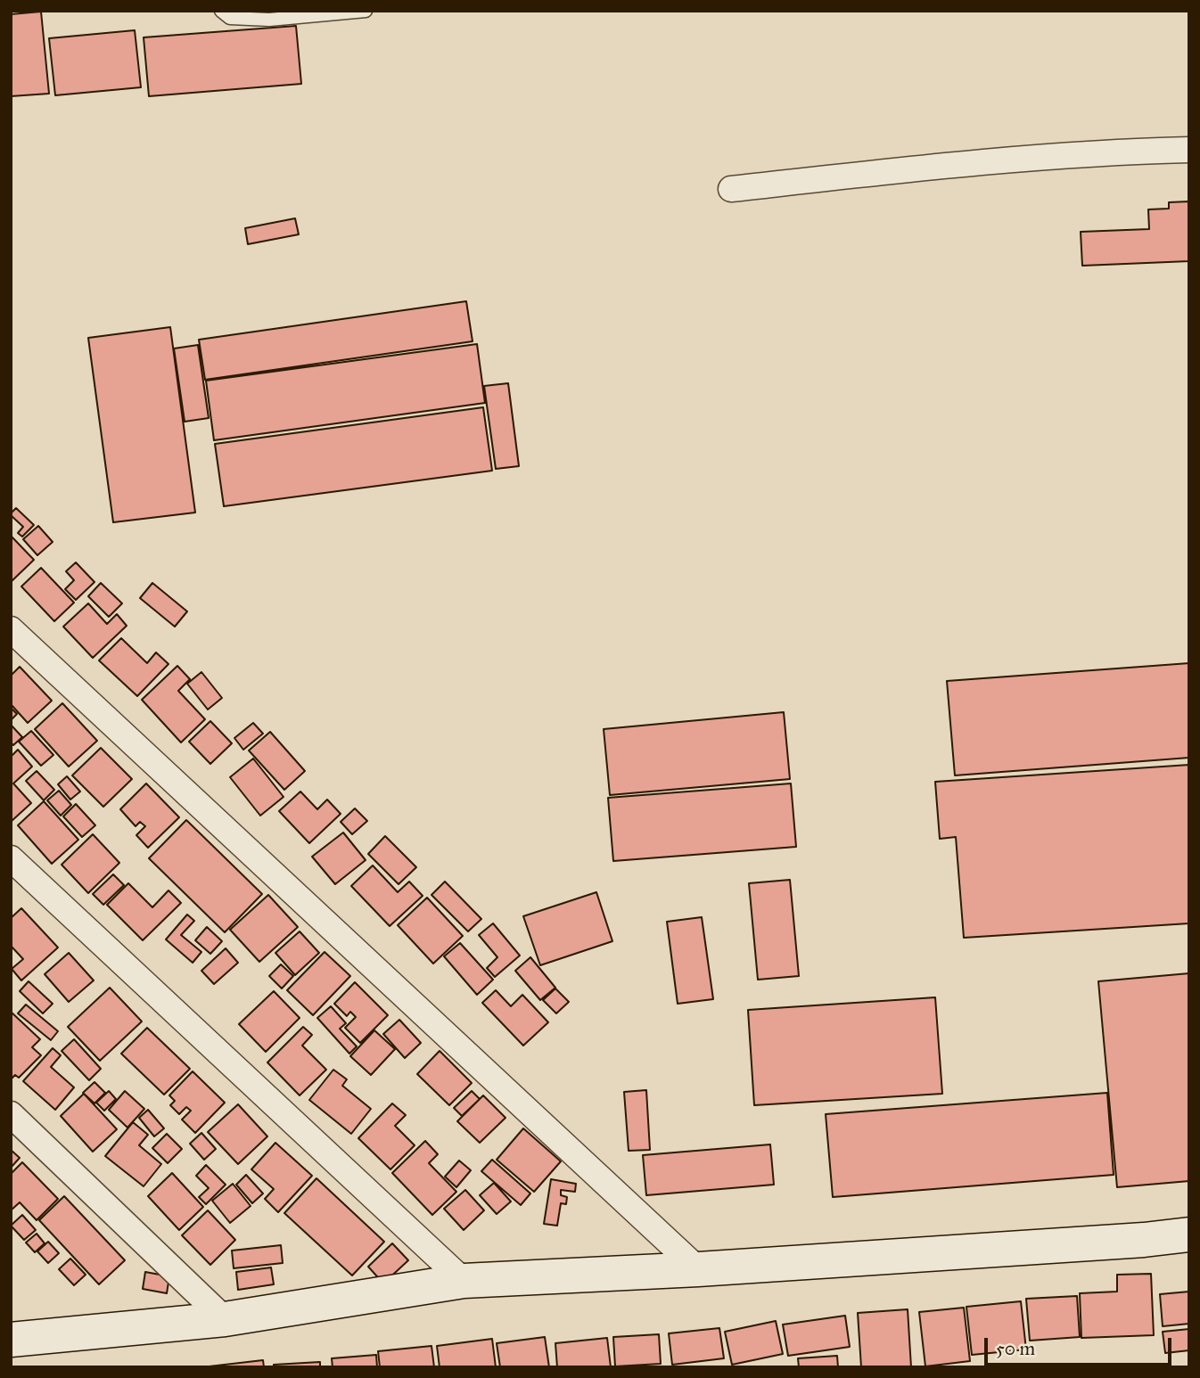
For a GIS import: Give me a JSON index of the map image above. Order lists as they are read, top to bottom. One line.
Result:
{"scale_bar":"50 m"}
